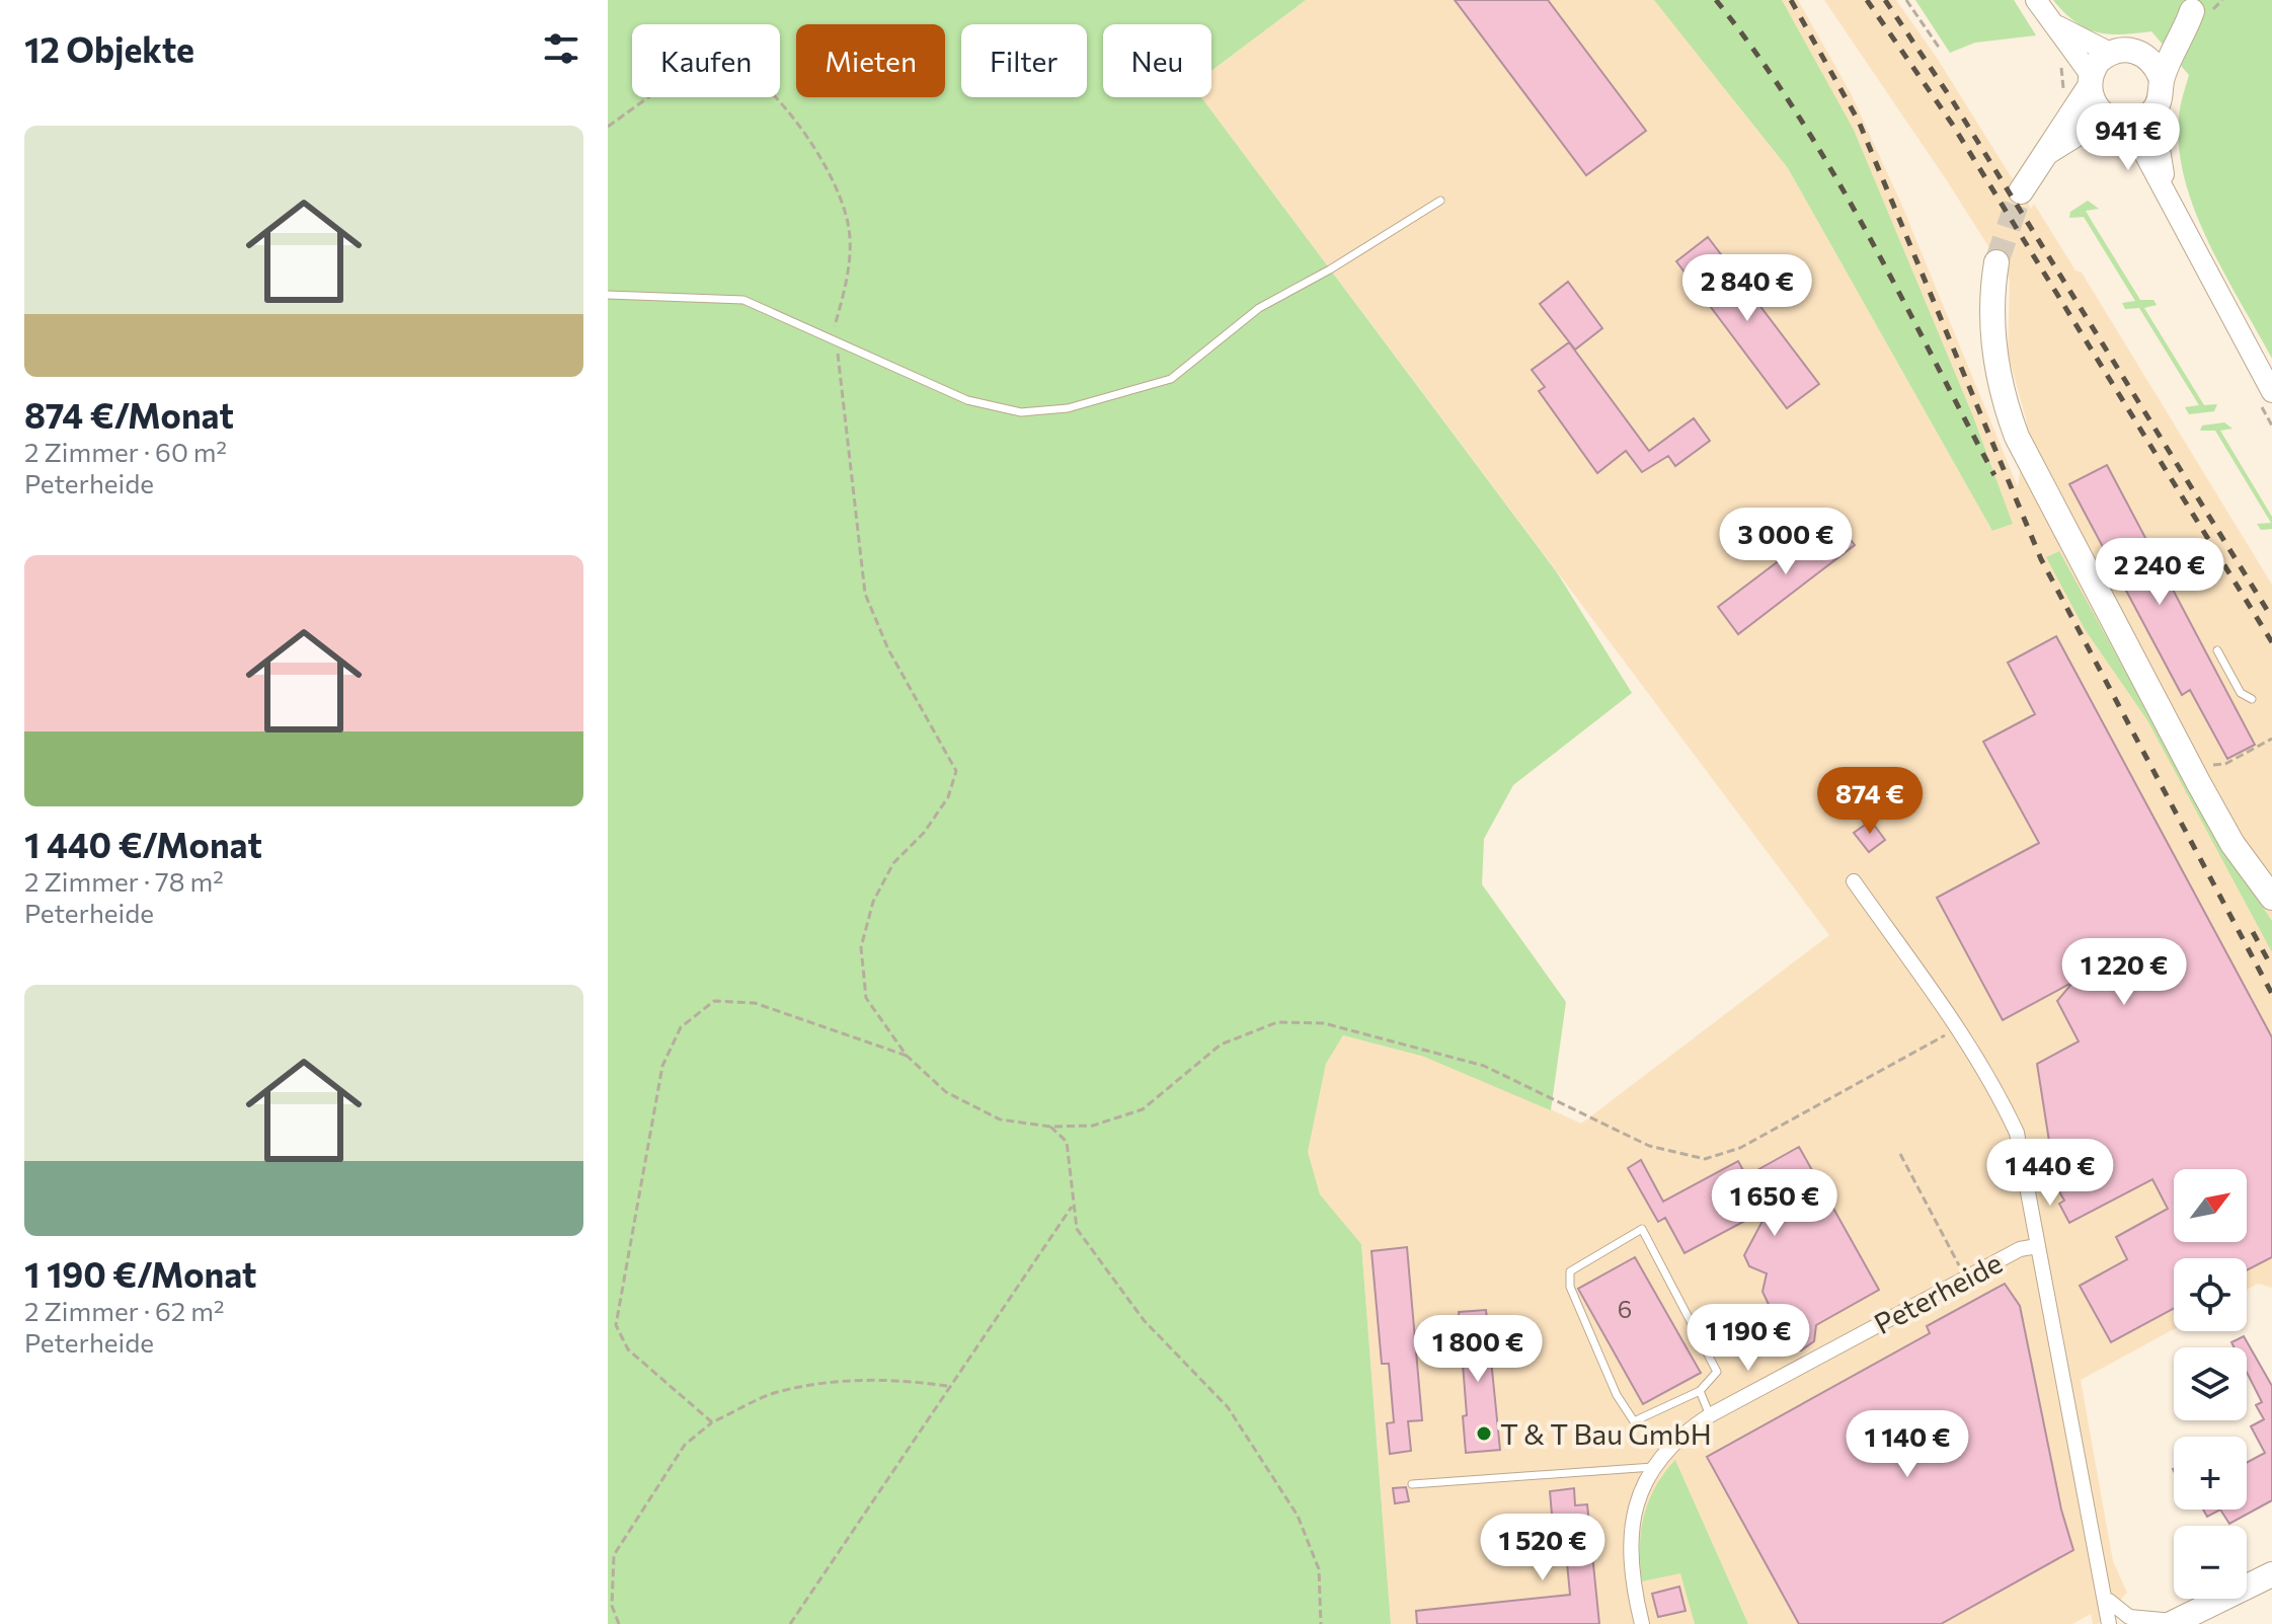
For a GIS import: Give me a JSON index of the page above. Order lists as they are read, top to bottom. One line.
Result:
{"streets":{"street":["Peterheide"]},"places":["T & T Bau GmbH"],"house_numbers":["6"],"north":"top right","page":{"heading":"12 Objekte","chip":["Kaufen","Mieten","Filter","Neu"],"list":[{"name":"874 €/Monat","note":"2 Zimmer · 60 m² · Peterheide"},{"name":"1 440 €/Monat","note":"2 Zimmer · 78 m² · Peterheide"},{"name":"1 190 €/Monat","note":"2 Zimmer · 62 m² · Peterheide"}],"price":["941 €","2 840 €","3 000 €","2 240 €","874 €","1 220 €","1 440 €","1 650 €","1 190 €","1 800 €","1 140 €","1 520 €"],"map_buttons":["+","−"]}}
